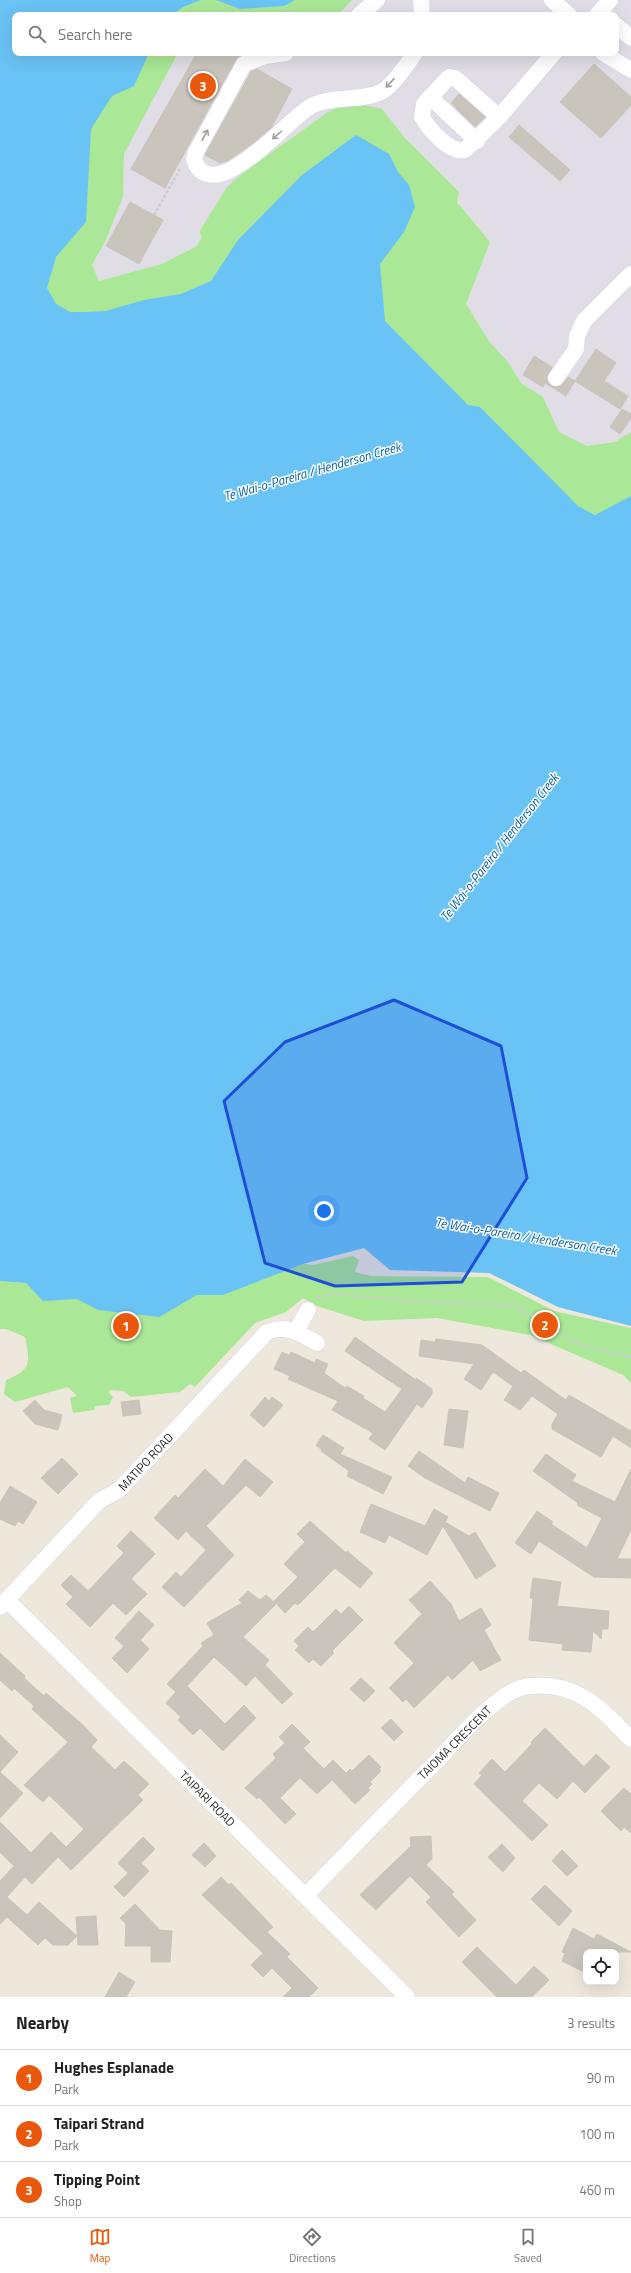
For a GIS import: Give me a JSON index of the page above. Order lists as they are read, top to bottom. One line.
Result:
{"streets":{"street":["MATIPO ROAD","TAIOMA CRESCENT","TAIPARI ROAD"]},"crossings":[["MATIPO ROAD","TAIPARI ROAD"],["TAIOMA CRESCENT","TAIPARI ROAD"]],"water":["Te Wai-o-Pareira / Henderson Creek"],"page":{"search":"Search here","pins":["3","2","1"],"heading":["Nearby","3 results"],"list":[{"mark":"1","name":"Hughes Esplanade","note":"Park","value":"90 m"},{"mark":"2","name":"Taipari Strand","note":"Park","value":"100 m"},{"mark":"3","name":"Tipping Point","note":"Shop","value":"460 m"}],"nav":["Map","Directions","Saved"]}}
